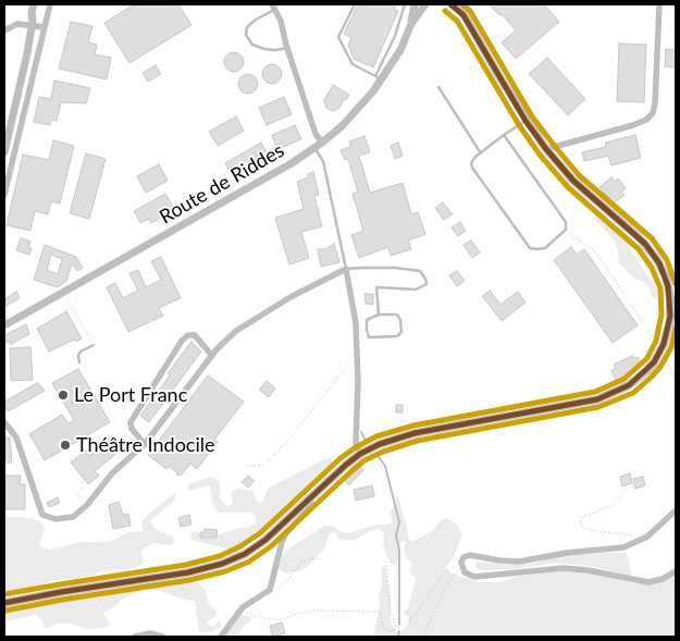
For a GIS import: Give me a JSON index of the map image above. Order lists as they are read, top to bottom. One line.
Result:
{"streets":{"street":["Route de Riddes"]},"places":["Le Port Franc","Théâtre Indocile"]}
